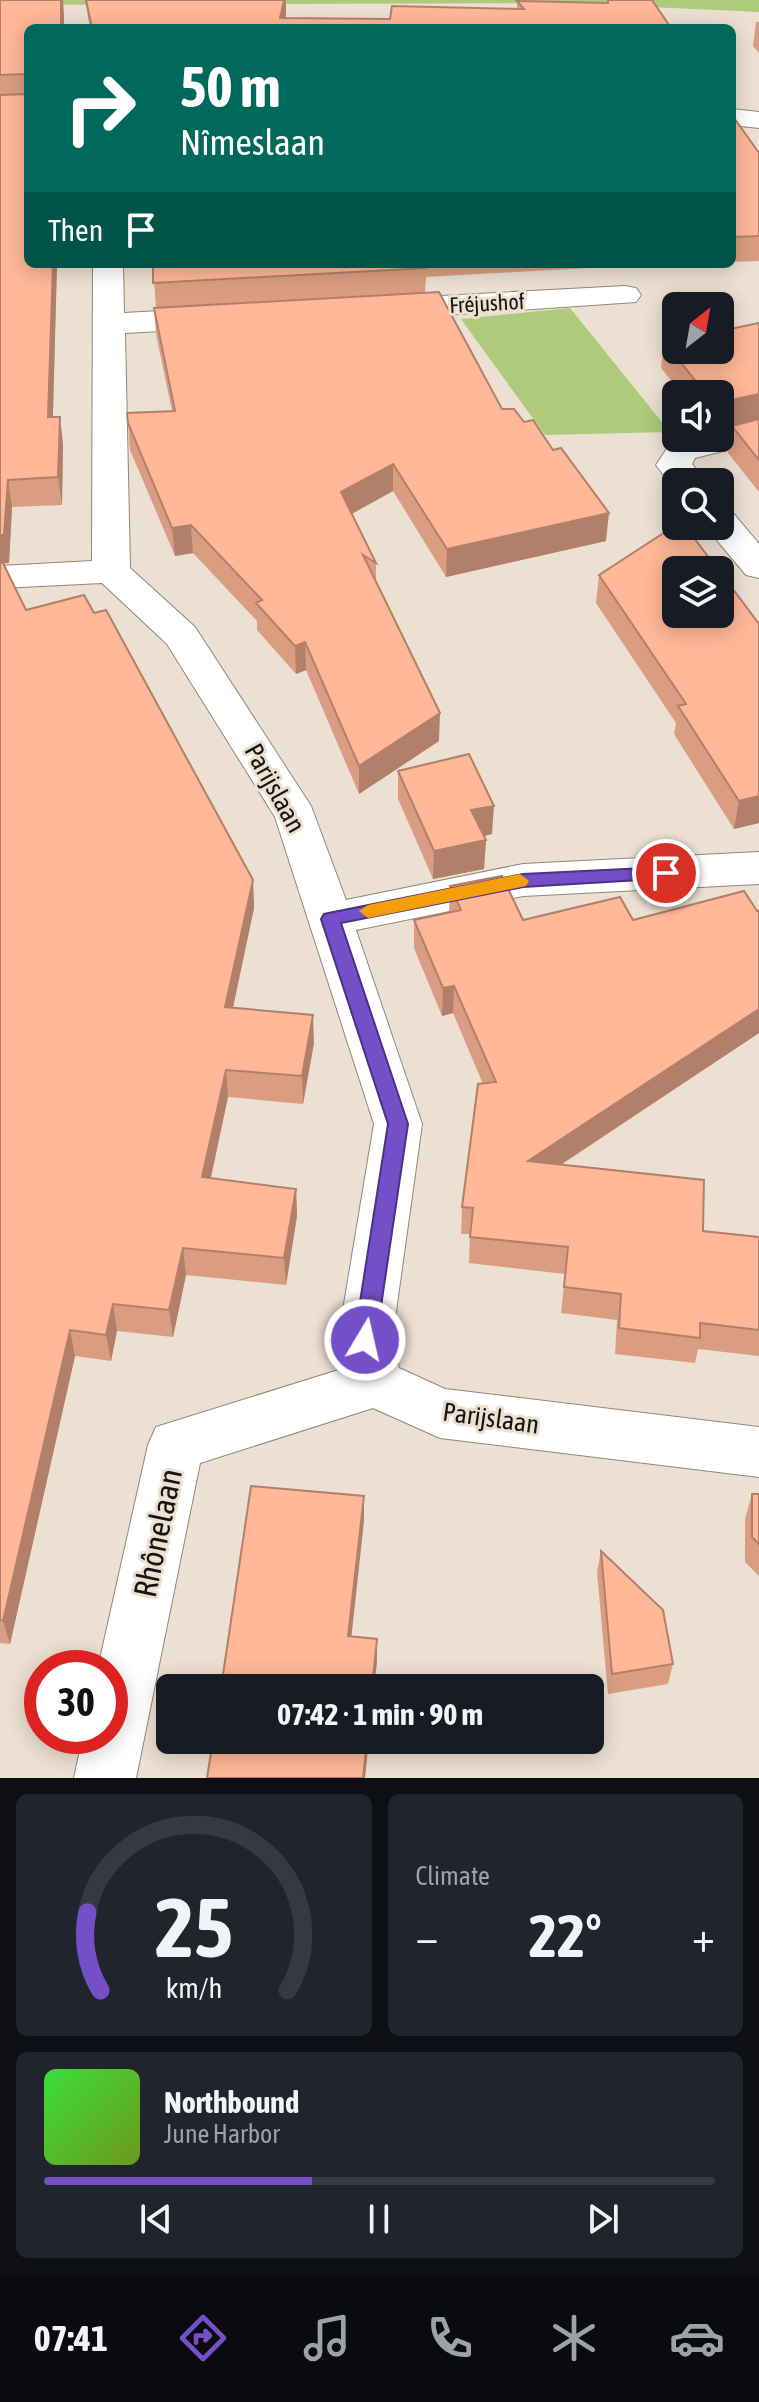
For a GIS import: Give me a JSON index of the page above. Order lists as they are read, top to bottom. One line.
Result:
{"streets":{"street":["Fréjushof","Parijslaan","Rhônelaan"]},"crossings":[["Parijslaan","Rhônelaan"]],"north":"top right","page":{"turn":["50 m","Nîmeslaan"],"then":"Then","limit":"30","trip":"07:42 · 1 min · 90 m","tile":"Climate","heat":["−","22°","+"],"song":["Northbound","June Harbor"],"tabs":"07:41","gauge":["25","km/h"]}}
